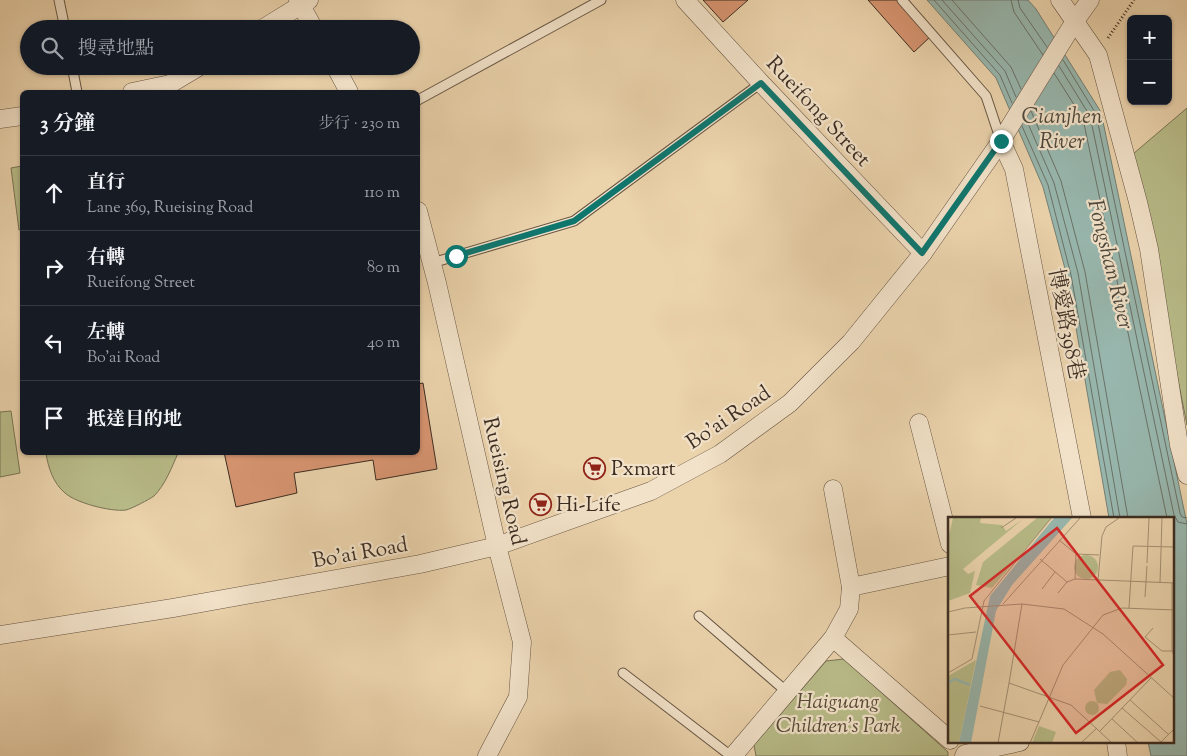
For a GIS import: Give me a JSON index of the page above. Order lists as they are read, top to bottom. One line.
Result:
{"streets":{"street":["Rueifong Street","博愛路398巷","Bo'ai Road","Rueising Road"]},"crossings":[["Rueifong Street","Bo'ai Road"],["博愛路398巷","Bo'ai Road"],["Bo'ai Road","Rueising Road"]],"water":["Cianjhen River","Fongshan River"],"parks":["Haiguang Children's Park"],"places":{"supermarket":["Pxmart","Hi-Life"]},"page":{"map_buttons":["+","−"],"search":"搜尋地點","heading":["3 分鐘","步行 · 230 m"],"list":[["直行","Lane 369, Rueising Road","110 m"],["右轉","Rueifong Street","80 m"],["左轉","Bo'ai Road","40 m"],"抵達目的地"]}}
